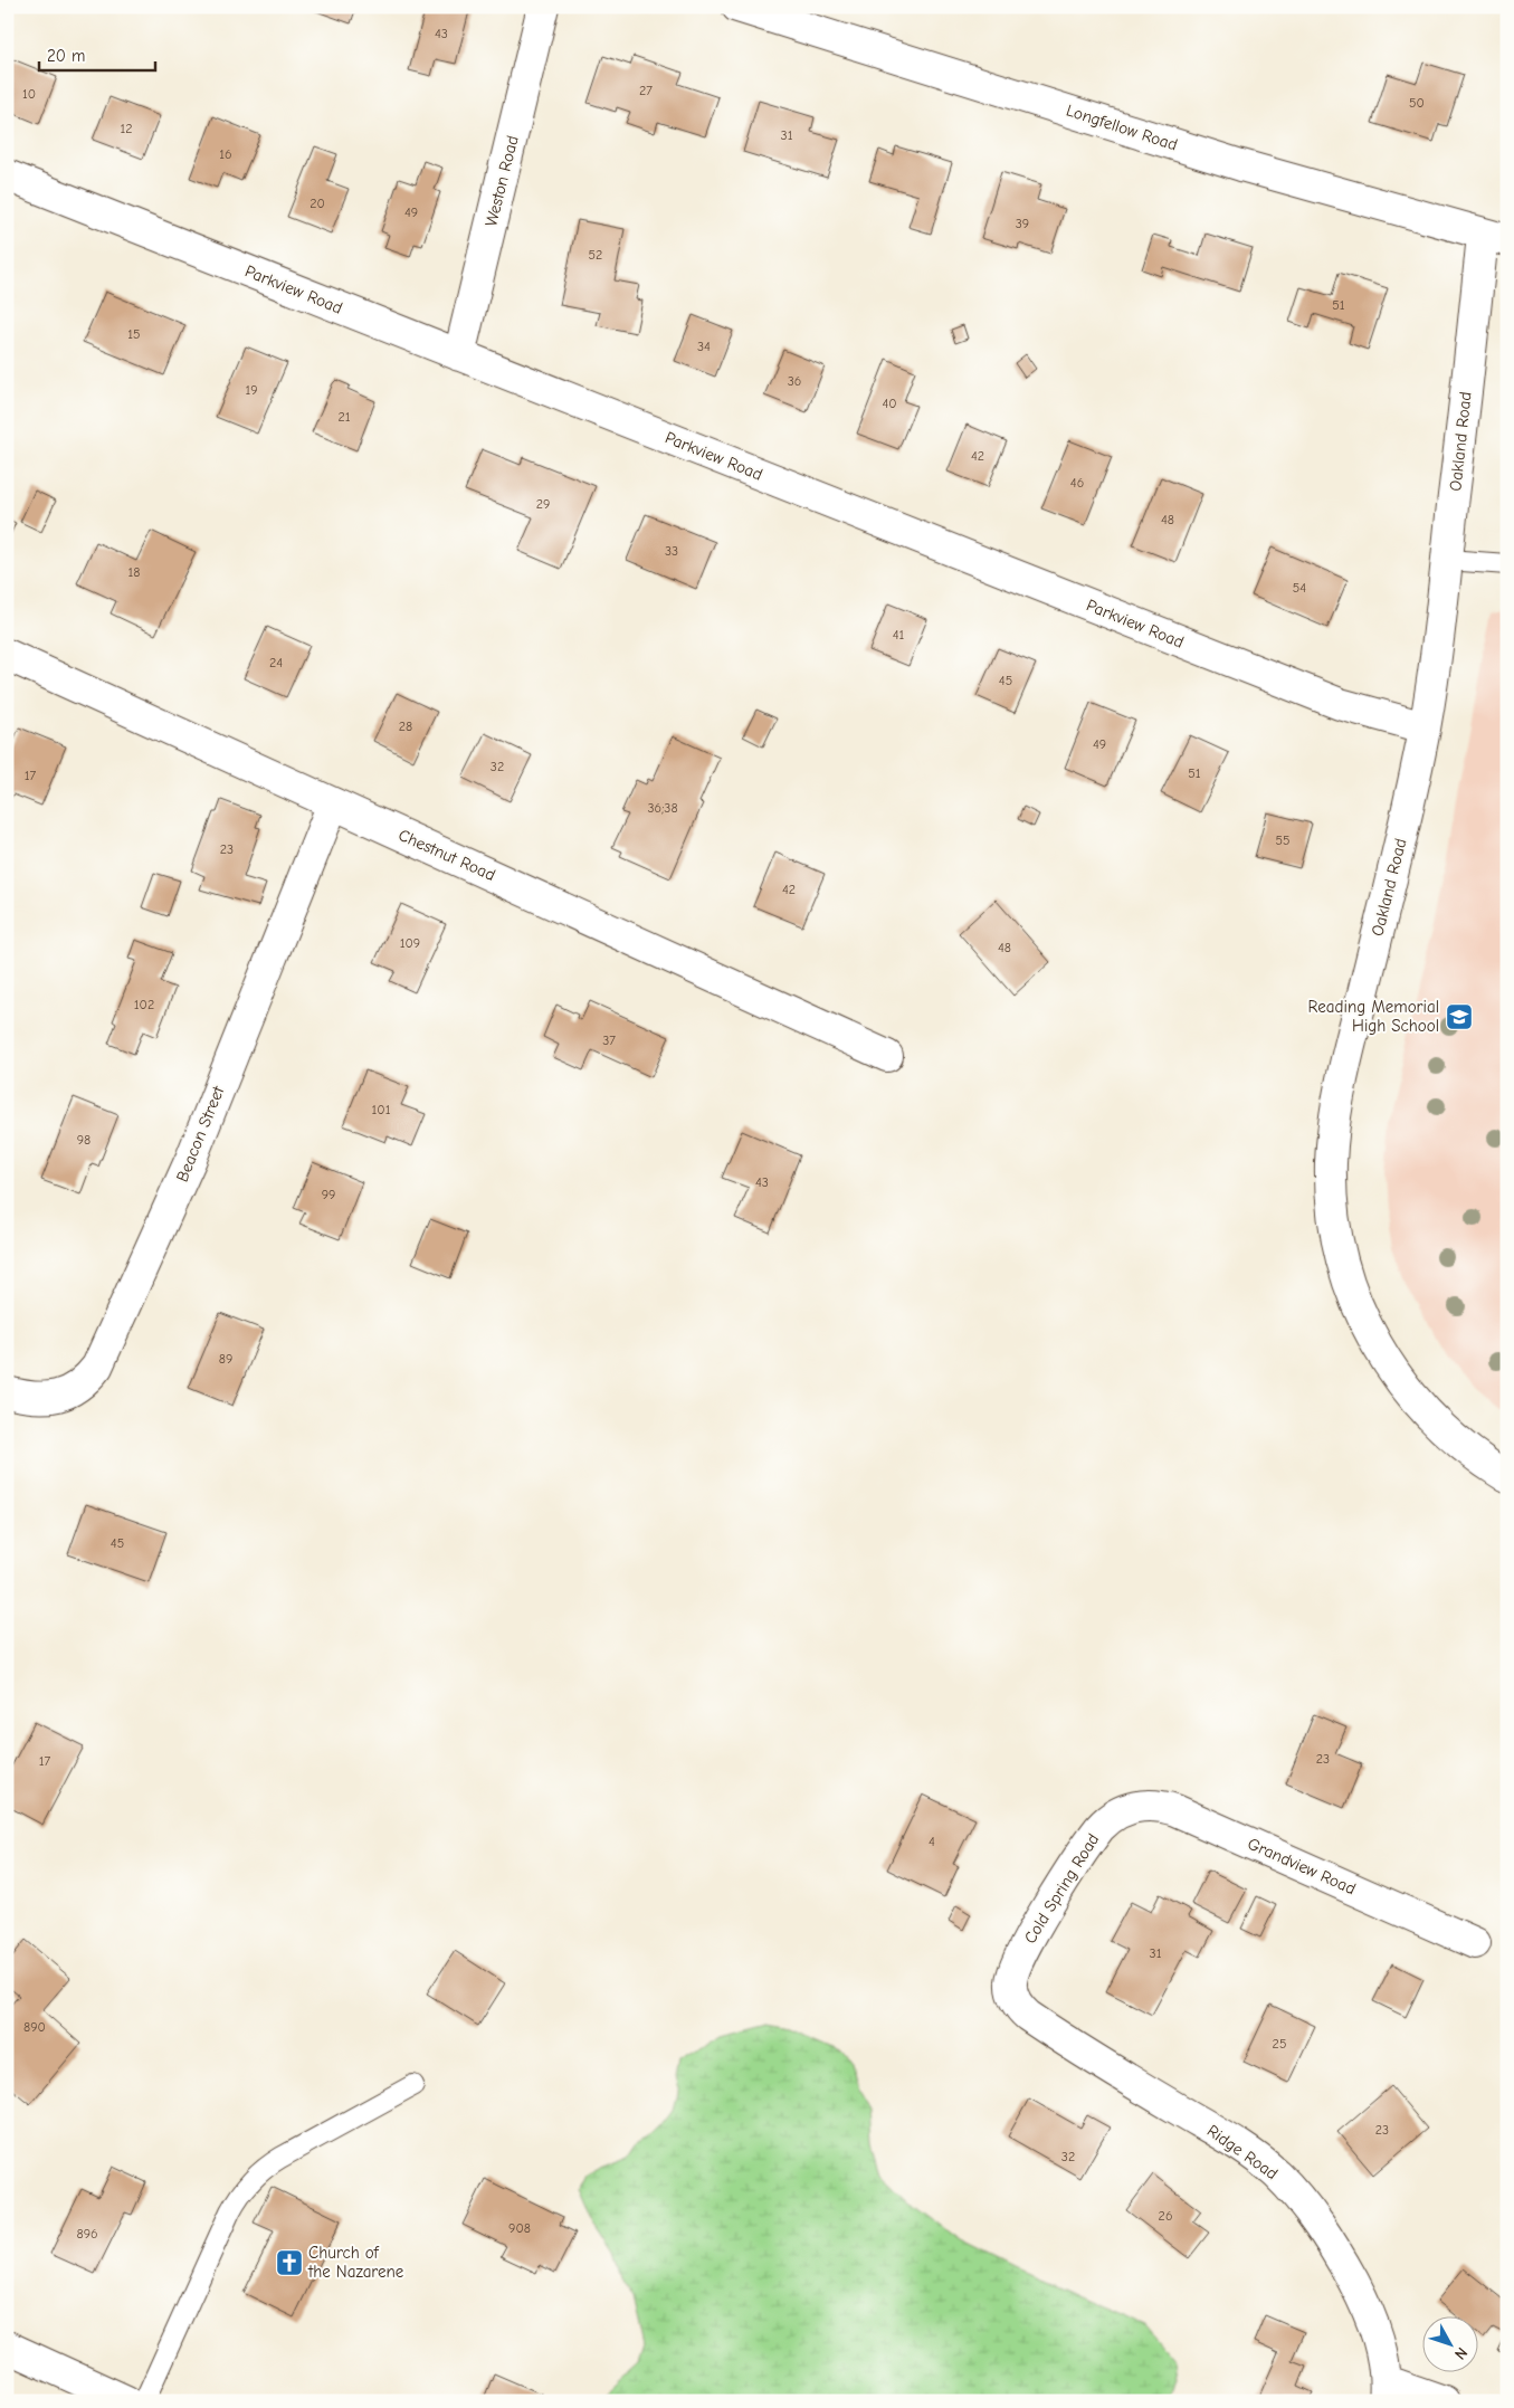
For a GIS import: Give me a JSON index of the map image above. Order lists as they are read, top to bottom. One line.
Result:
{"streets":{"street":["Longfellow Road","Weston Road","Parkview Road","Oakland Road","Chestnut Road","Beacon Street","Grandview Road","Cold Spring Road","Ridge Road"]},"crossings":[["Longfellow Road","Oakland Road"],["Weston Road","Parkview Road"],["Parkview Road","Oakland Road"],["Chestnut Road","Beacon Street"],["Grandview Road","Cold Spring Road"],["Cold Spring Road","Ridge Road"]],"places":{"school or university":["Reading Memorial High School"],"church":["Church of the Nazarene"]},"house_numbers":["43","27","10","50","12","31","16","20","49","39","52","51","15","34","36","19","40","21","42","46","29","48","33","18","54","41","24","45","28","49","32","51","17","36;38","55","23","42","109","48","102","37","101","98","43","99","89","45","23","17","4","31","890","25","23","32","26","908","896"],"scale_bar":"20 m","north":"bottom right"}
